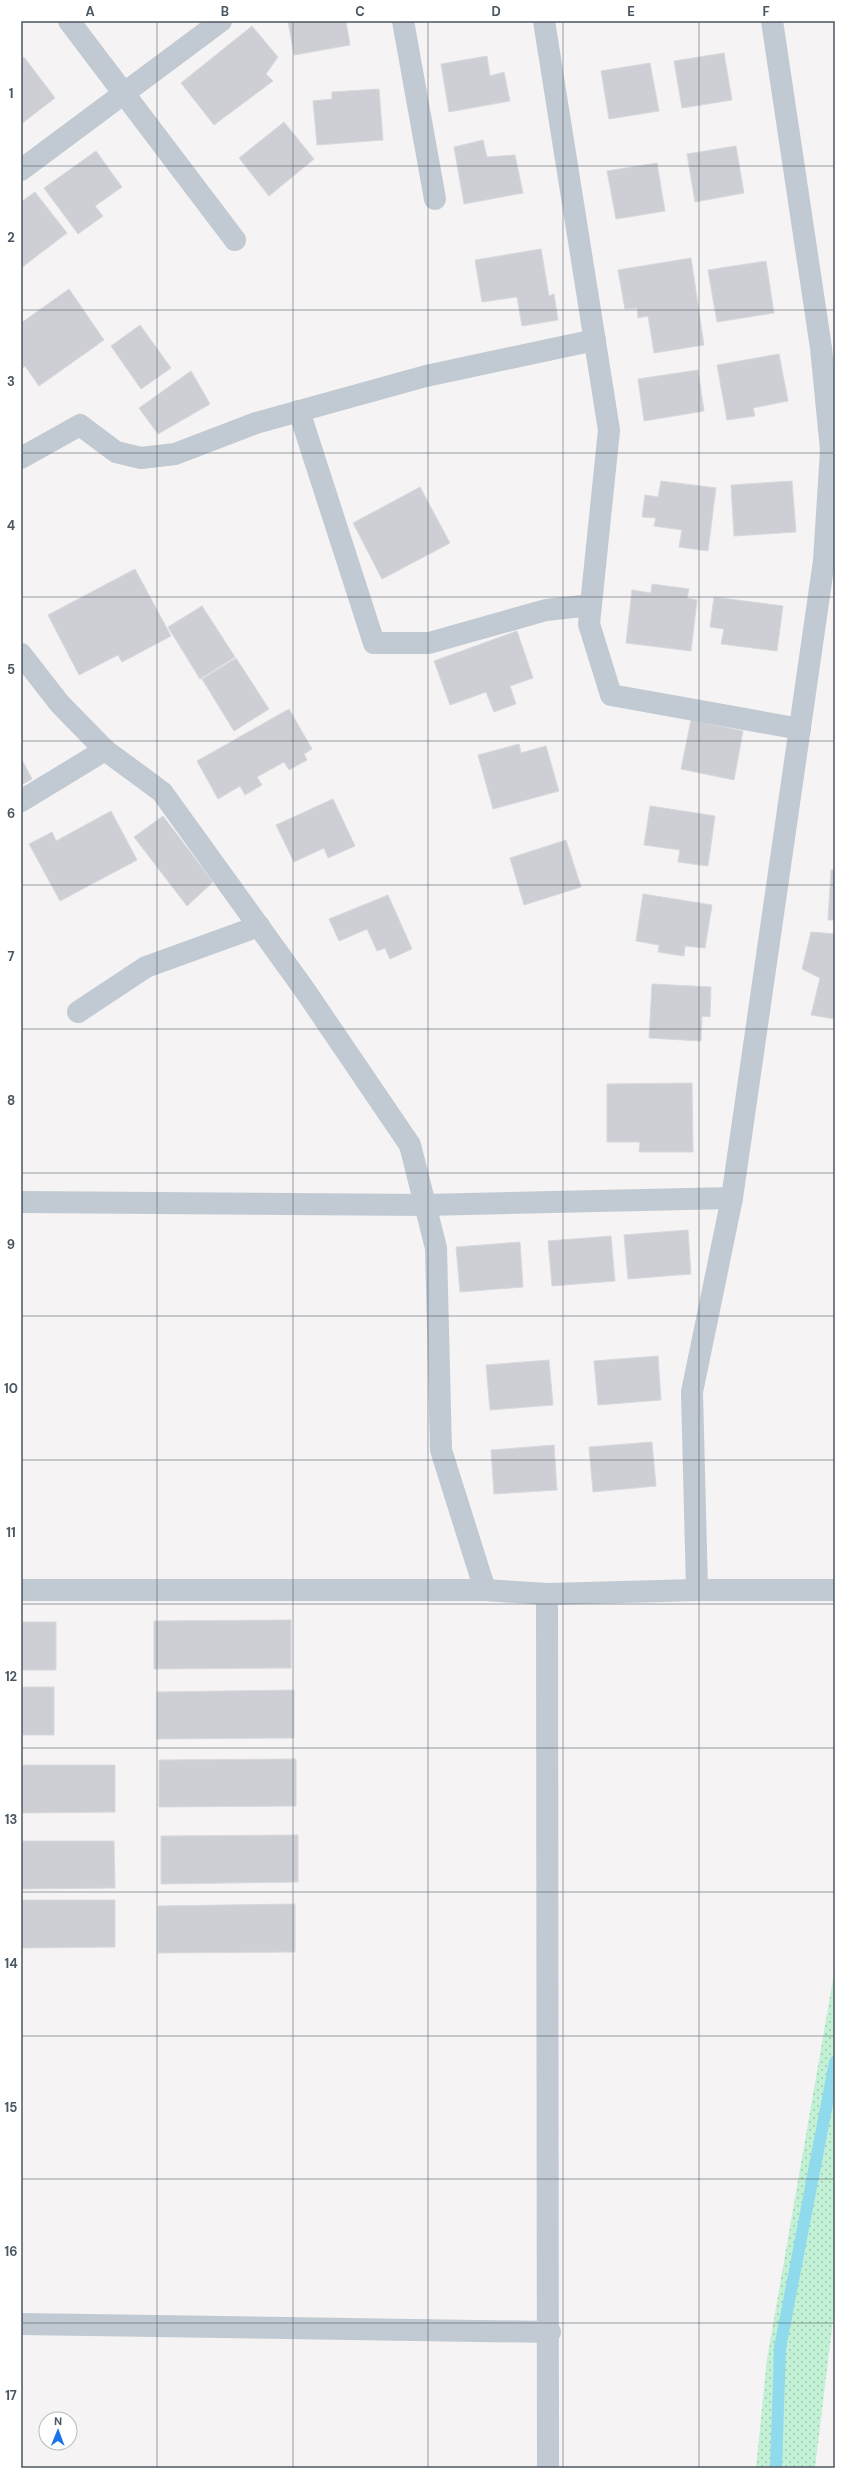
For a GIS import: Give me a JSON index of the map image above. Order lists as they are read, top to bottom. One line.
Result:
{"north":"top","grid":{"columns":["A","B","C","D","E","F"],"rows":["1","2","3","4","5","6","7","8","9","10","11","12","13","14","15","16","17"]}}
